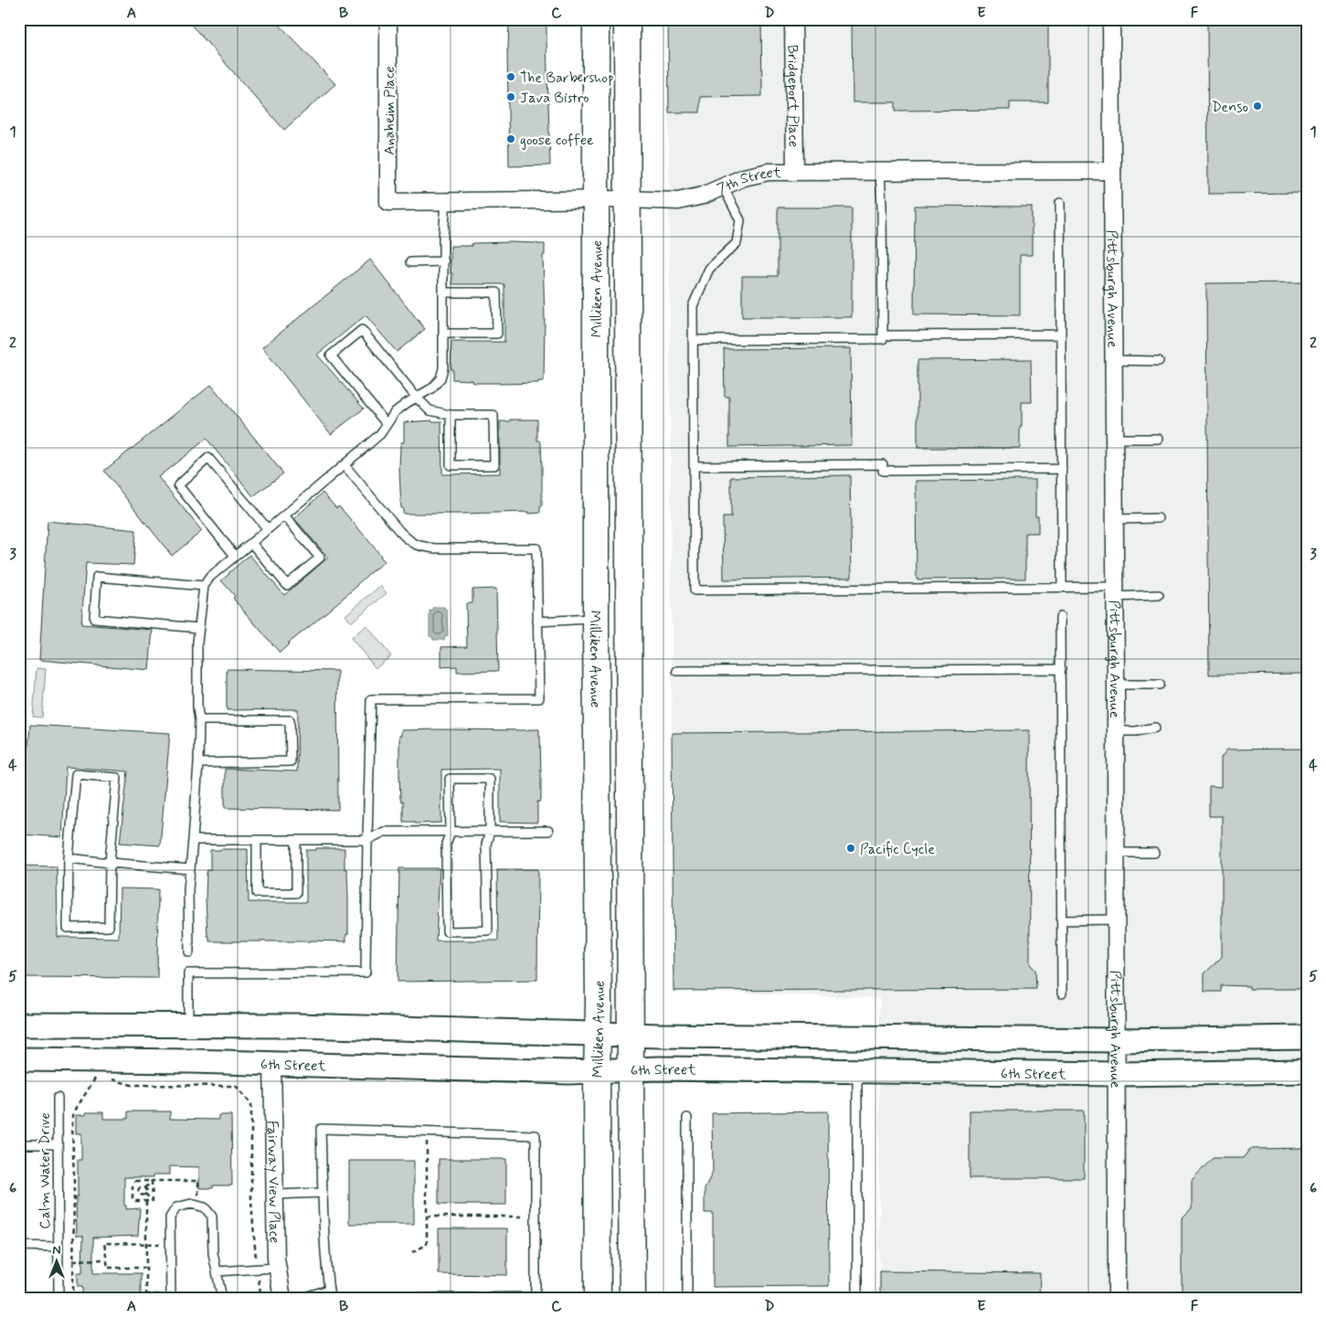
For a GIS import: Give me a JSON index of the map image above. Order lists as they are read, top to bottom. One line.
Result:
{"streets":{"main road":["Milliken Avenue","6th Street"],"street":["Bridgeport Place","Anaheim Place","7th Street","Pittsburgh Avenue","Fairway View Place"],"lane":["Calm Water Drive"]},"crossings":[["Bridgeport Place","7th Street"],["Anaheim Place","7th Street"],["7th Street","Milliken Avenue"],["7th Street","Pittsburgh Avenue"],["Milliken Avenue","6th Street"],["Pittsburgh Avenue","6th Street"],["6th Street","Fairway View Place"]],"places":["The Barbershop","Java Bistro","Denso","goose coffee","Pacific Cycle"],"north":"top","grid":{"columns":["A","B","C","D","E","F"],"rows":["1","2","3","4","5","6"]}}
